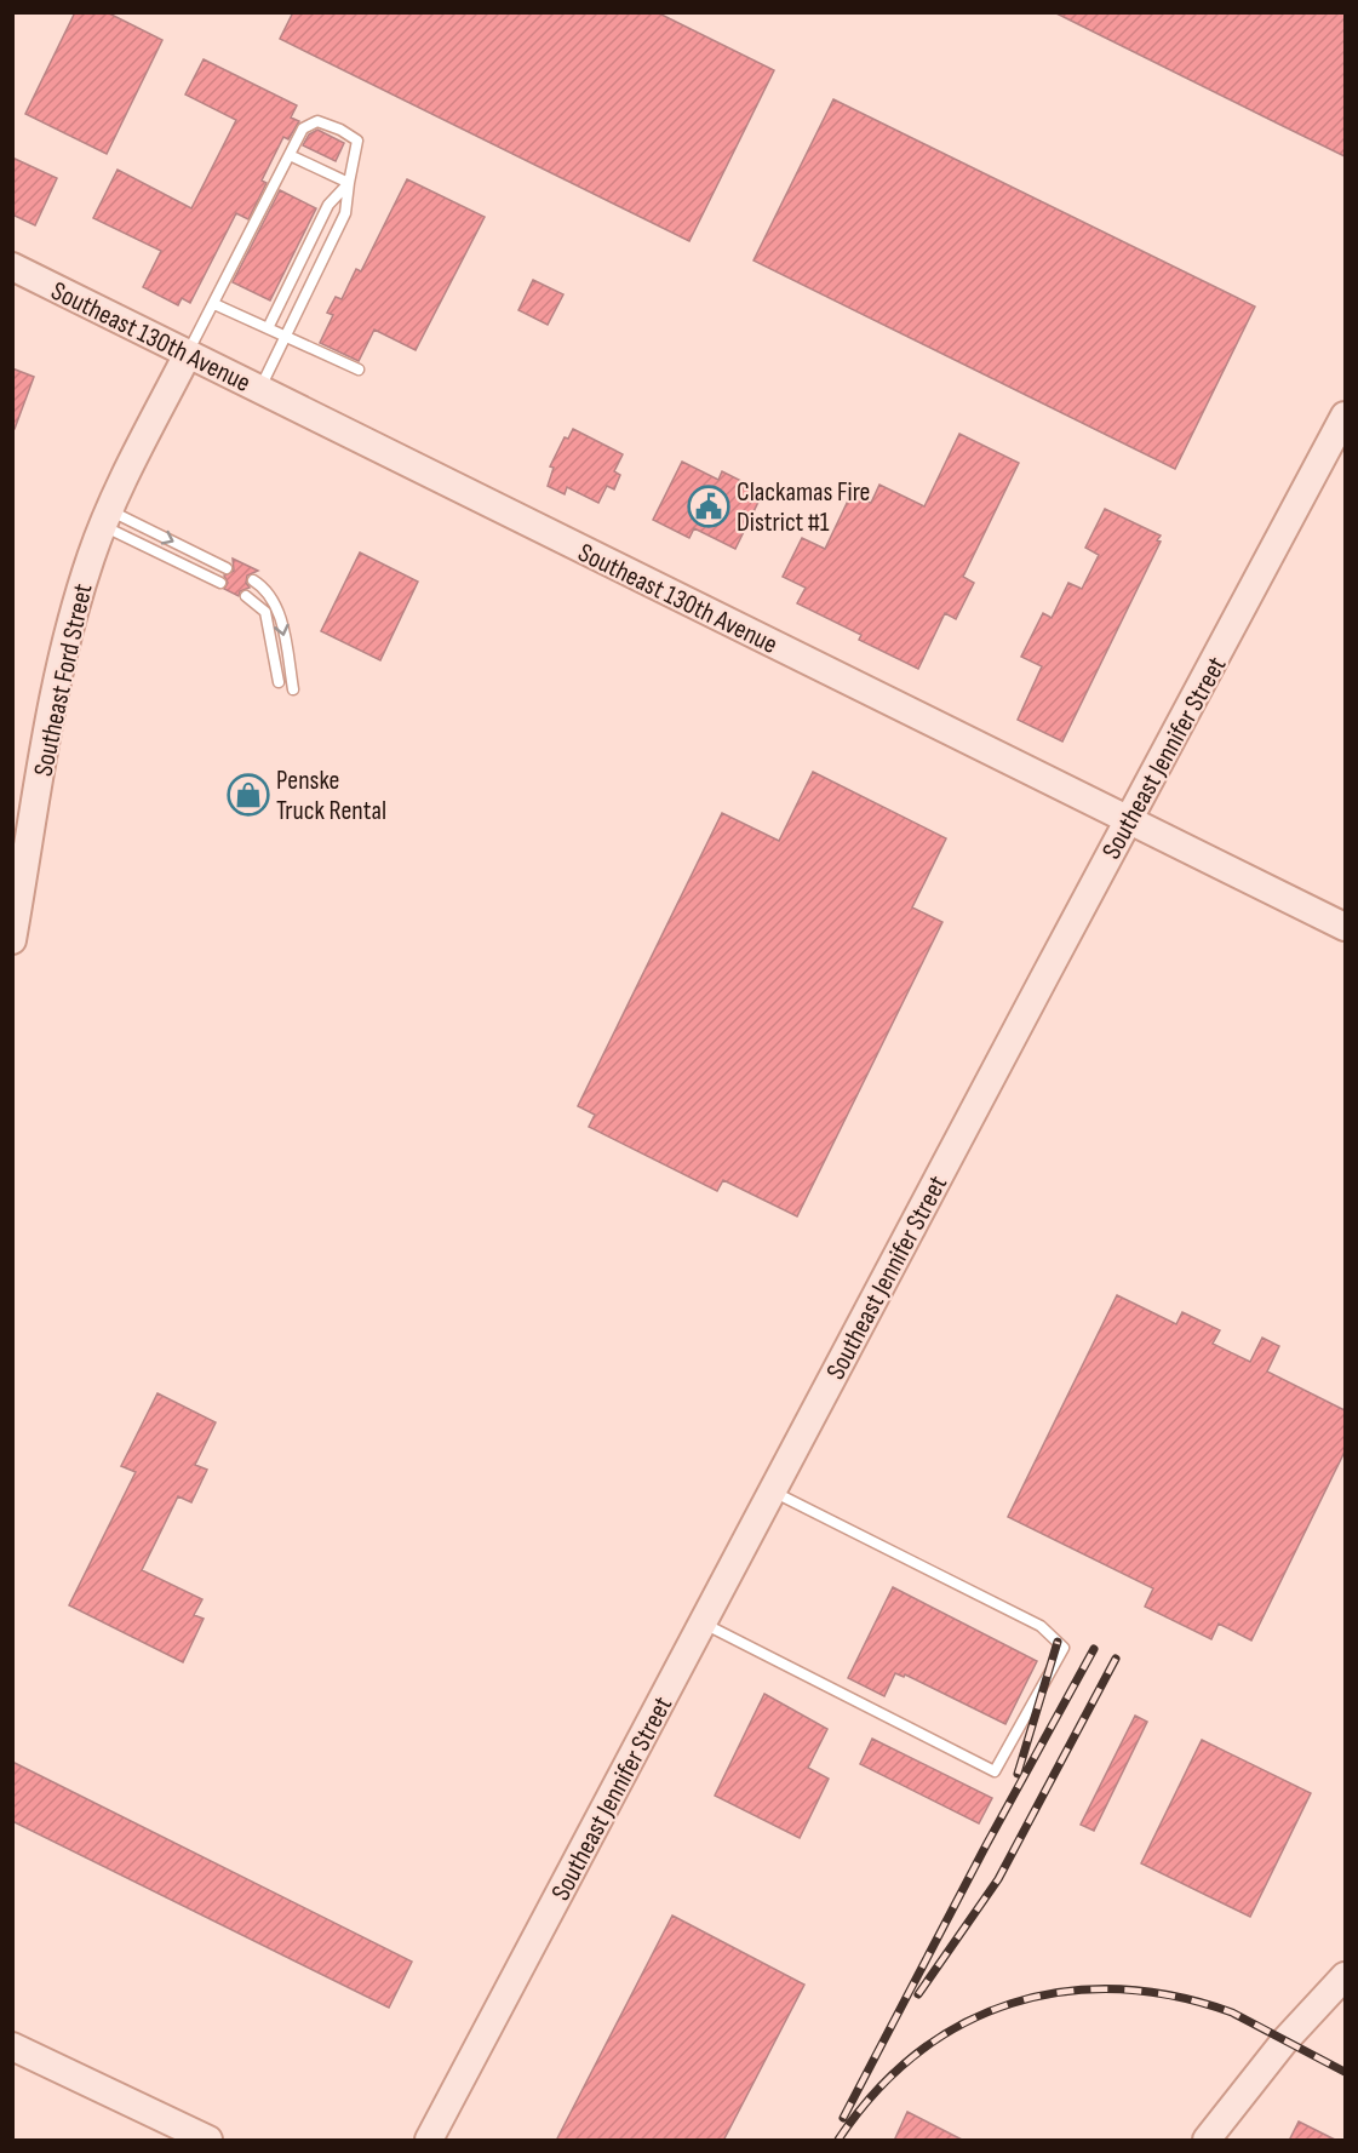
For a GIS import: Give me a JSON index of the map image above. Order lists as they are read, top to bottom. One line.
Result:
{"streets":{"street":["Southeast 130th Avenue","Southeast Ford Street","Southeast Jennifer Street"]},"crossings":[["Southeast 130th Avenue","Southeast Ford Street"],["Southeast 130th Avenue","Southeast Jennifer Street"]],"places":{"public building":["Clackamas Fire District #1"],"shop":["Penske Truck Rental"]}}
